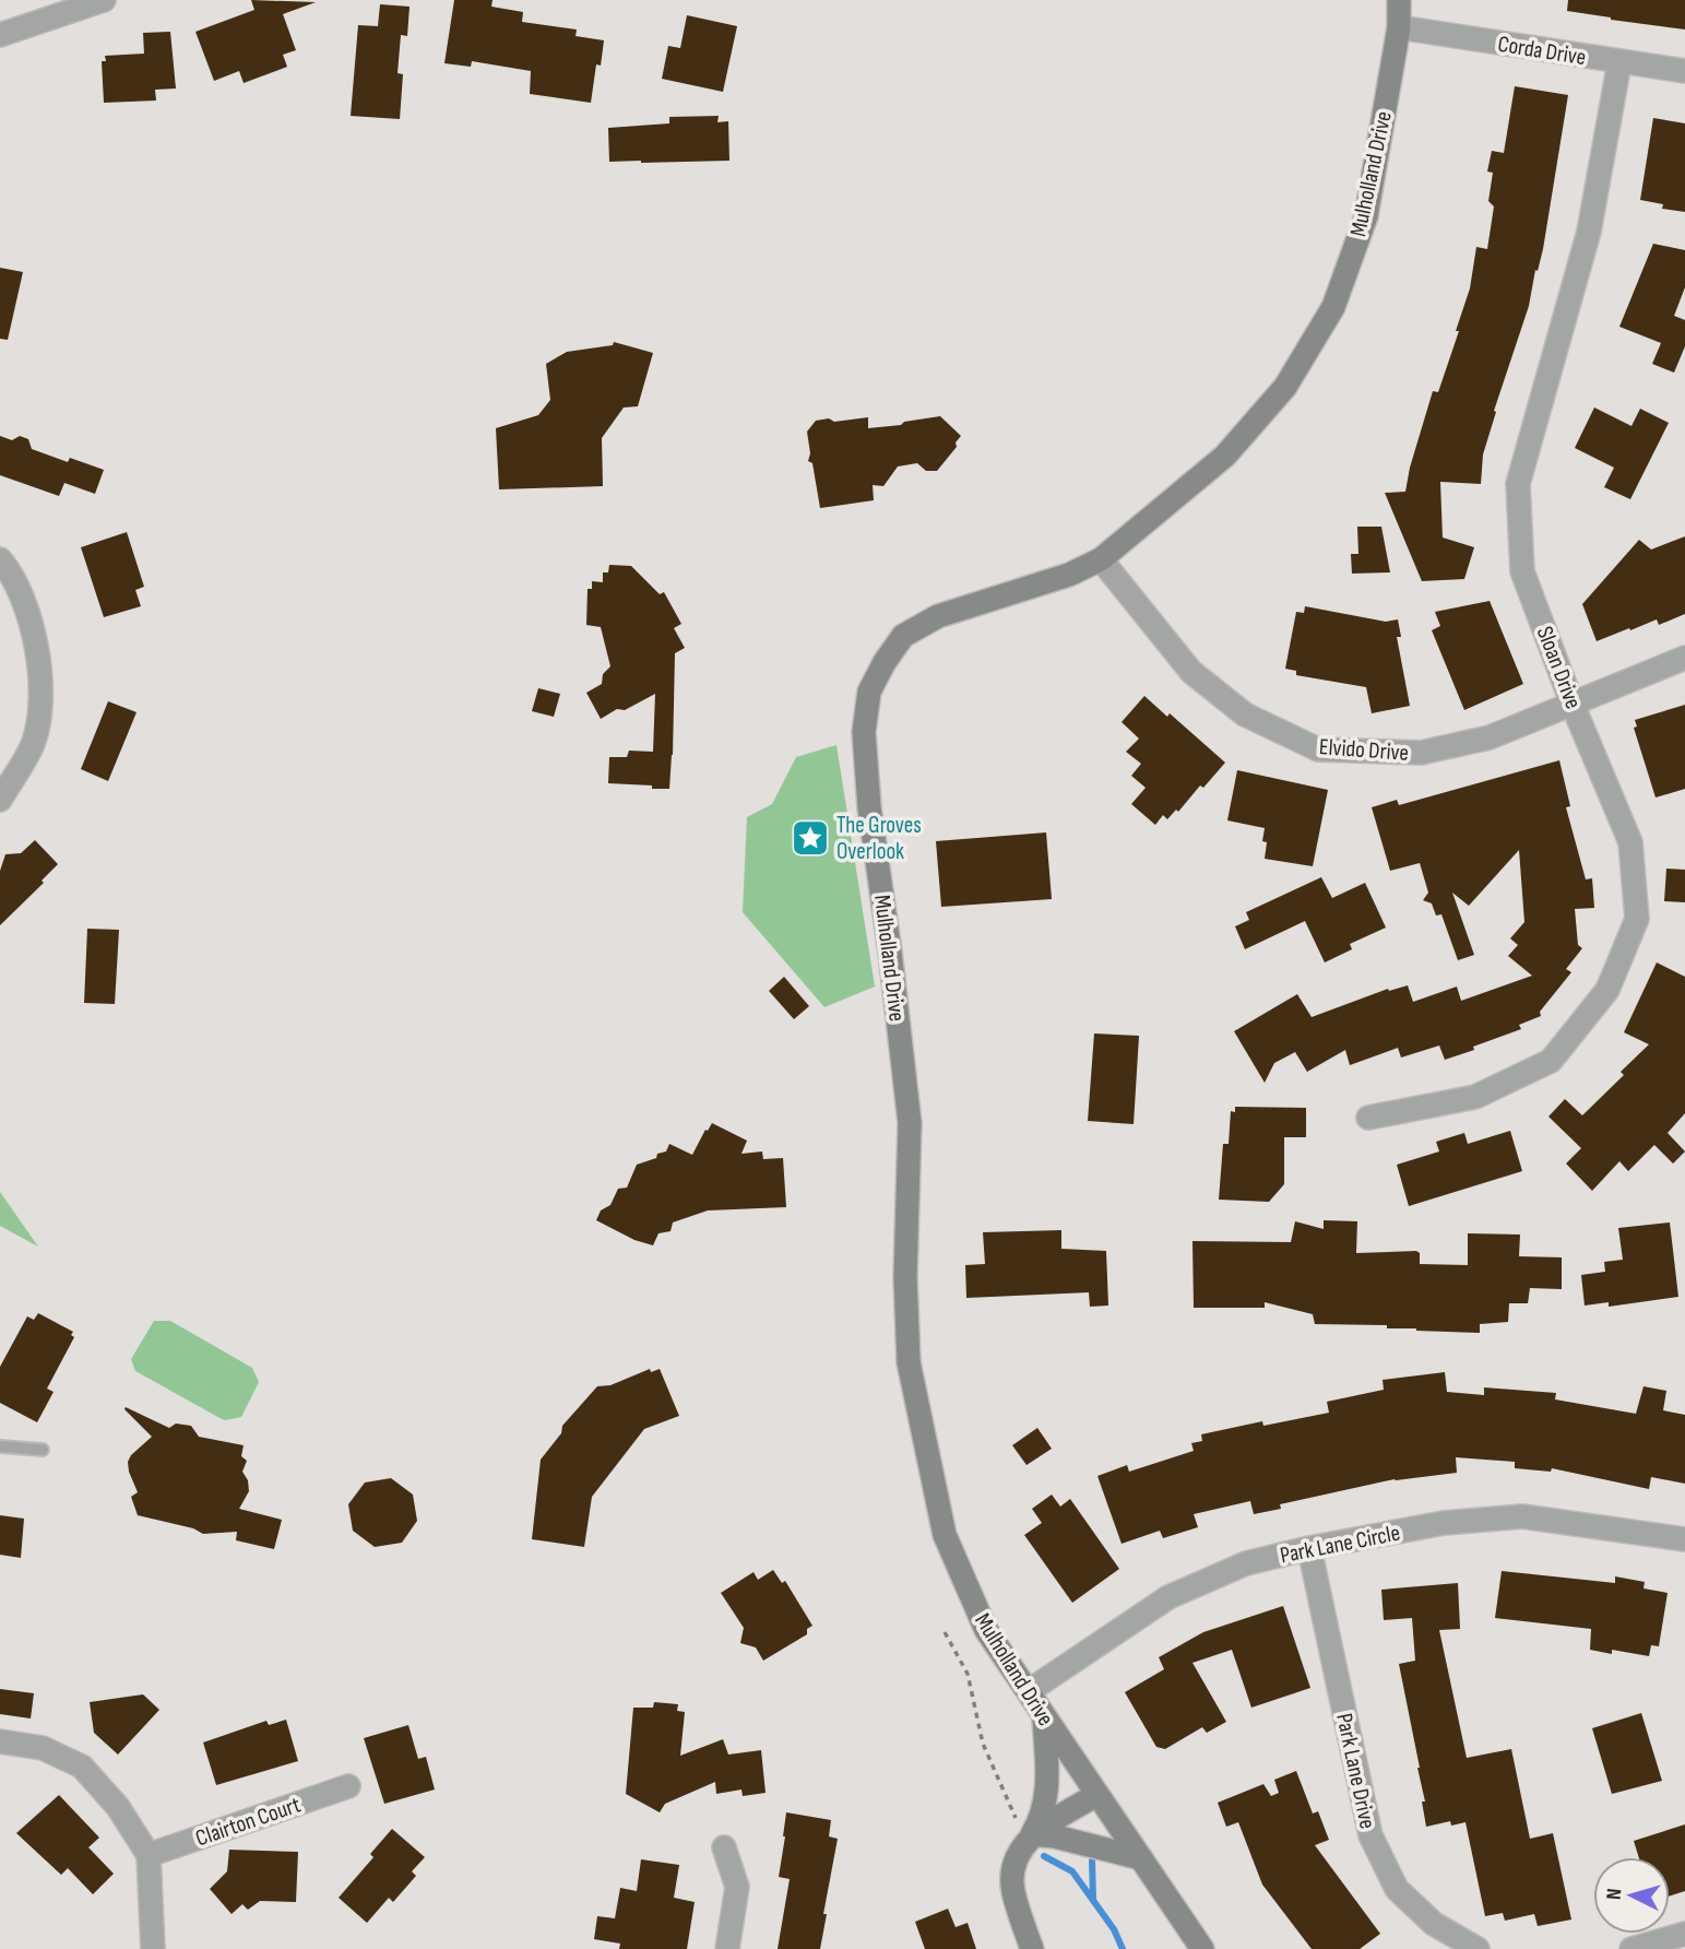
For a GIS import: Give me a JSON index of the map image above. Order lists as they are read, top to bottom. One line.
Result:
{"streets":{"main road":["Mulholland Drive"],"street":["Corda Drive","Sloan Drive","Elvido Drive","Park Lane Circle","Park Lane Drive","Clairton Court"]},"crossings":[["Corda Drive","Mulholland Drive"],["Corda Drive","Sloan Drive"],["Mulholland Drive","Elvido Drive"],["Mulholland Drive","Park Lane Circle"],["Sloan Drive","Elvido Drive"],["Park Lane Circle","Park Lane Drive"]],"places":{"place":["The Groves Overlook"]},"north":"left"}
